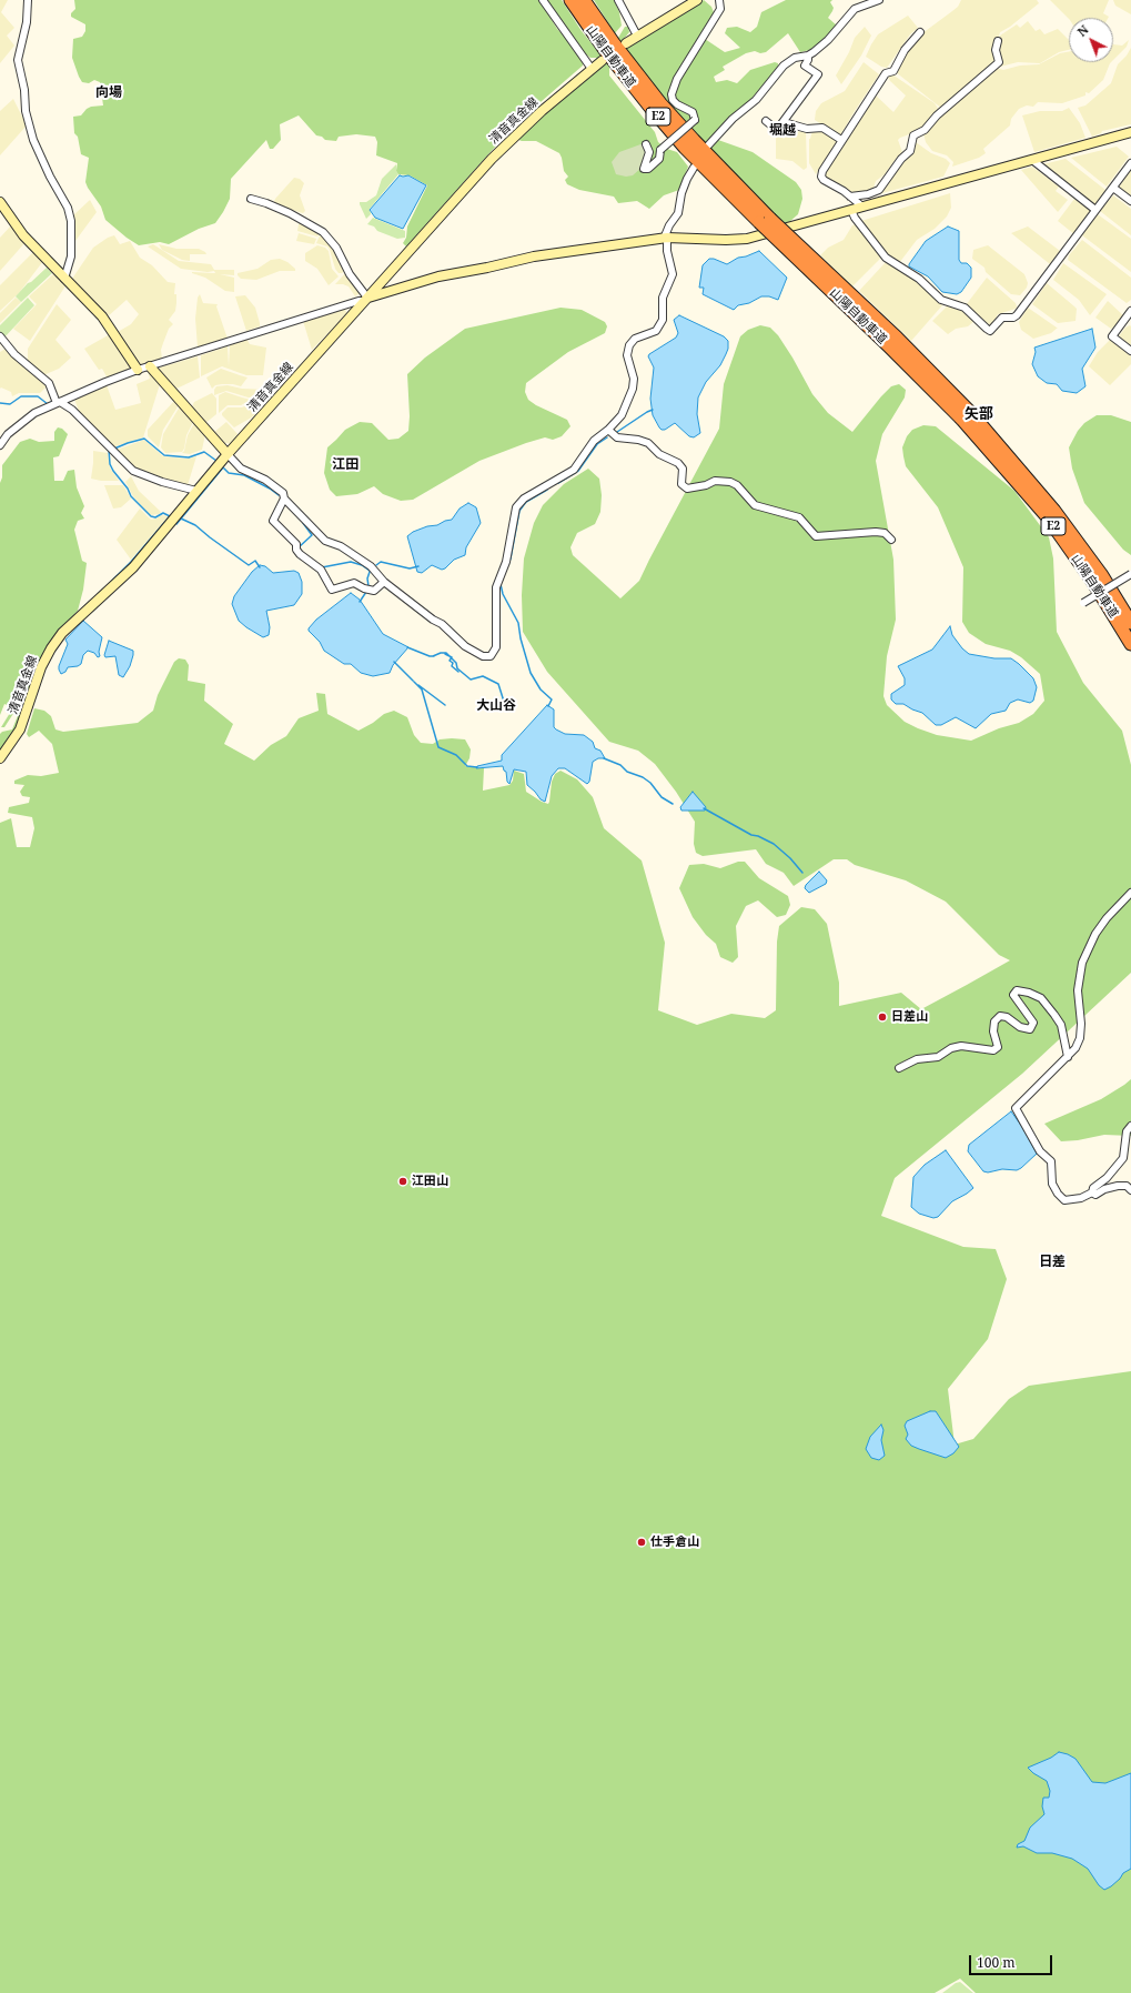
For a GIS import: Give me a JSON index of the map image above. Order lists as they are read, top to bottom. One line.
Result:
{"streets":{"highway":["山陽自動車道","E2"],"street":["清音真金線"]},"districts":["向場","堀越","矢部","江田","大山谷","日差"],"places":["日差山","江田山","仕手倉山"],"scale_bar":"100 m","north":"top left"}
